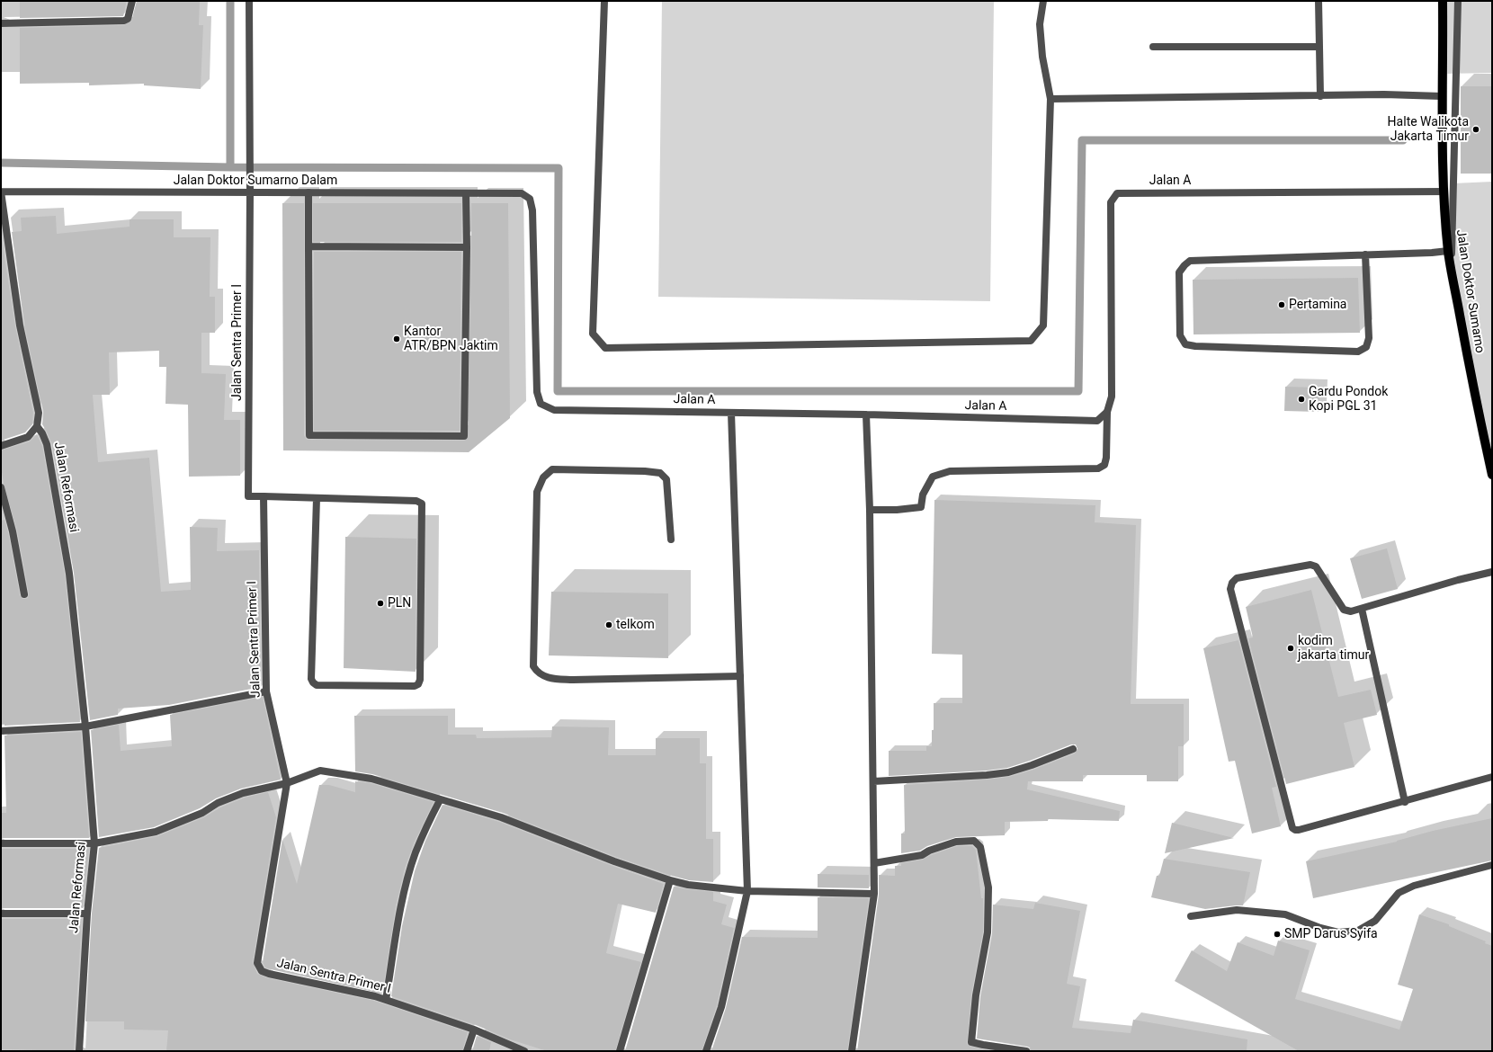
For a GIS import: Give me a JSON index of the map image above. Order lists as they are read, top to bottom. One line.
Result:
{"streets":{"main road":["Jalan Doktor Sumarno"],"street":["Jalan Doktor Sumarno Dalam","Jalan A","Jalan Sentra Primer I","Jalan Reformasi"]},"crossings":[["Jalan Doktor Sumarno Dalam","Jalan A"],["Jalan Doktor Sumarno Dalam","Jalan Sentra Primer I"],["Jalan A","Jalan Doktor Sumarno"]],"places":["Halte Walikota Jakarta Timur","Pertamina","Kantor ATR/BPN Jaktim","Gardu Pondok Kopi PGL 31","PLN","telkom","kodim jakarta timur","SMP Darus Syifa"]}
